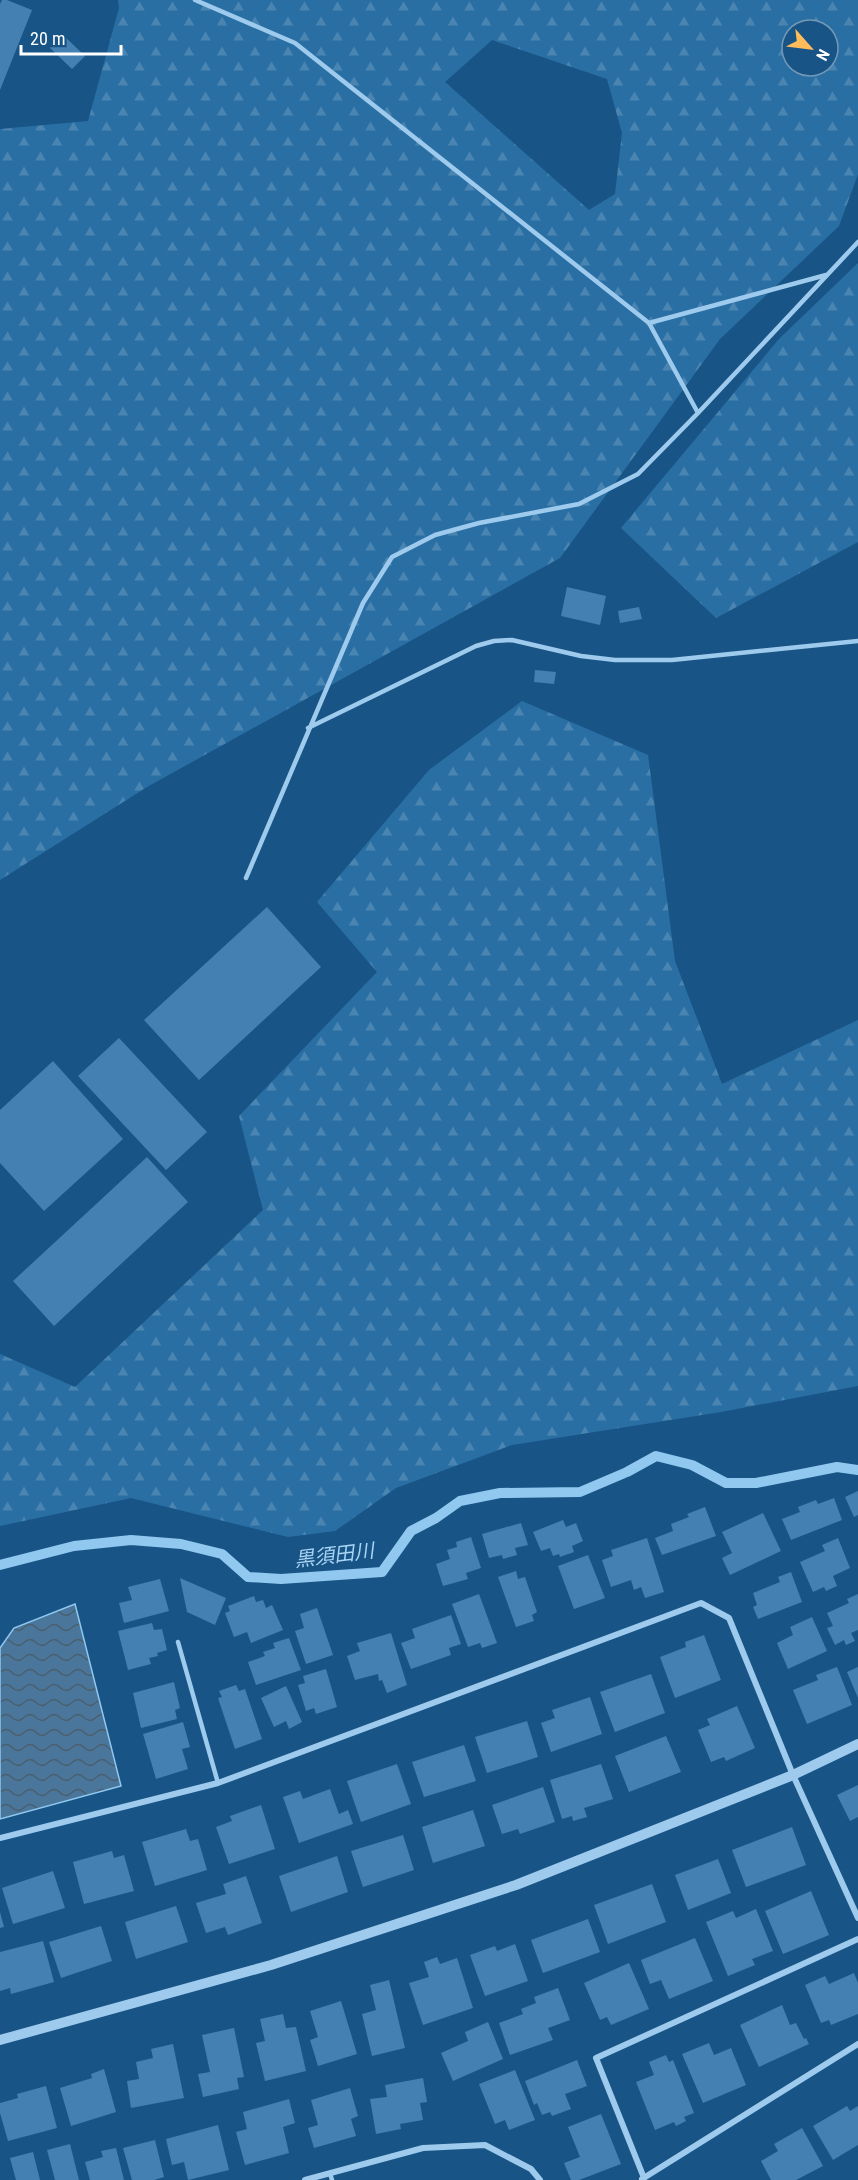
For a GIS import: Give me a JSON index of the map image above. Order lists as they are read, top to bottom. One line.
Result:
{"water":["黒須田川"],"scale_bar":"20 m","north":"bottom right"}
